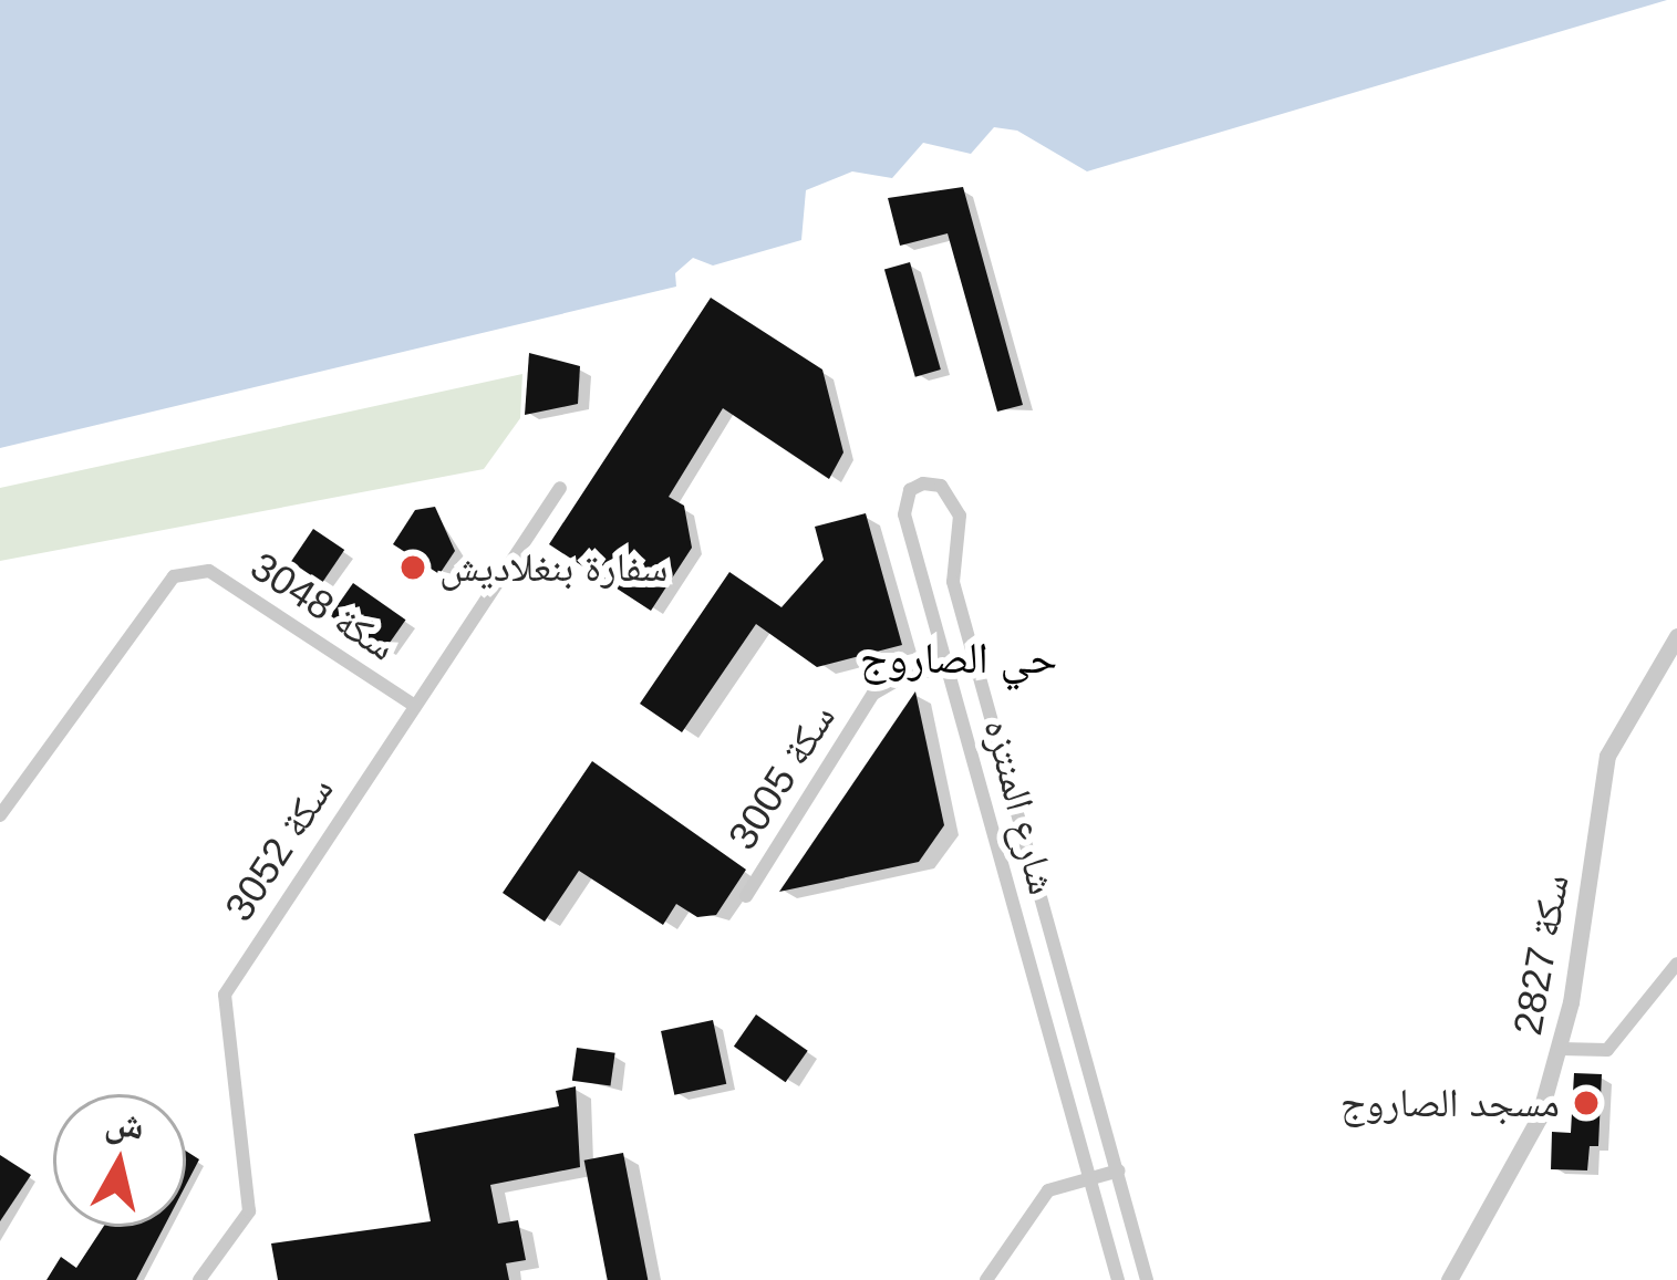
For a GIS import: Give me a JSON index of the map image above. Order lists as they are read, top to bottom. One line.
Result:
{"streets":{"street":["سكة 3048","سكة 3005","شارع المنتزه","سكة 3052","سكة 2827"]},"crossings":[["سكة 3048","سكة 3052"],["سكة 3005","شارع المنتزه"]],"districts":["حي الصاروج"],"places":["سفارة بنغلاديش","مسجد الصاروج"],"north":"top"}
